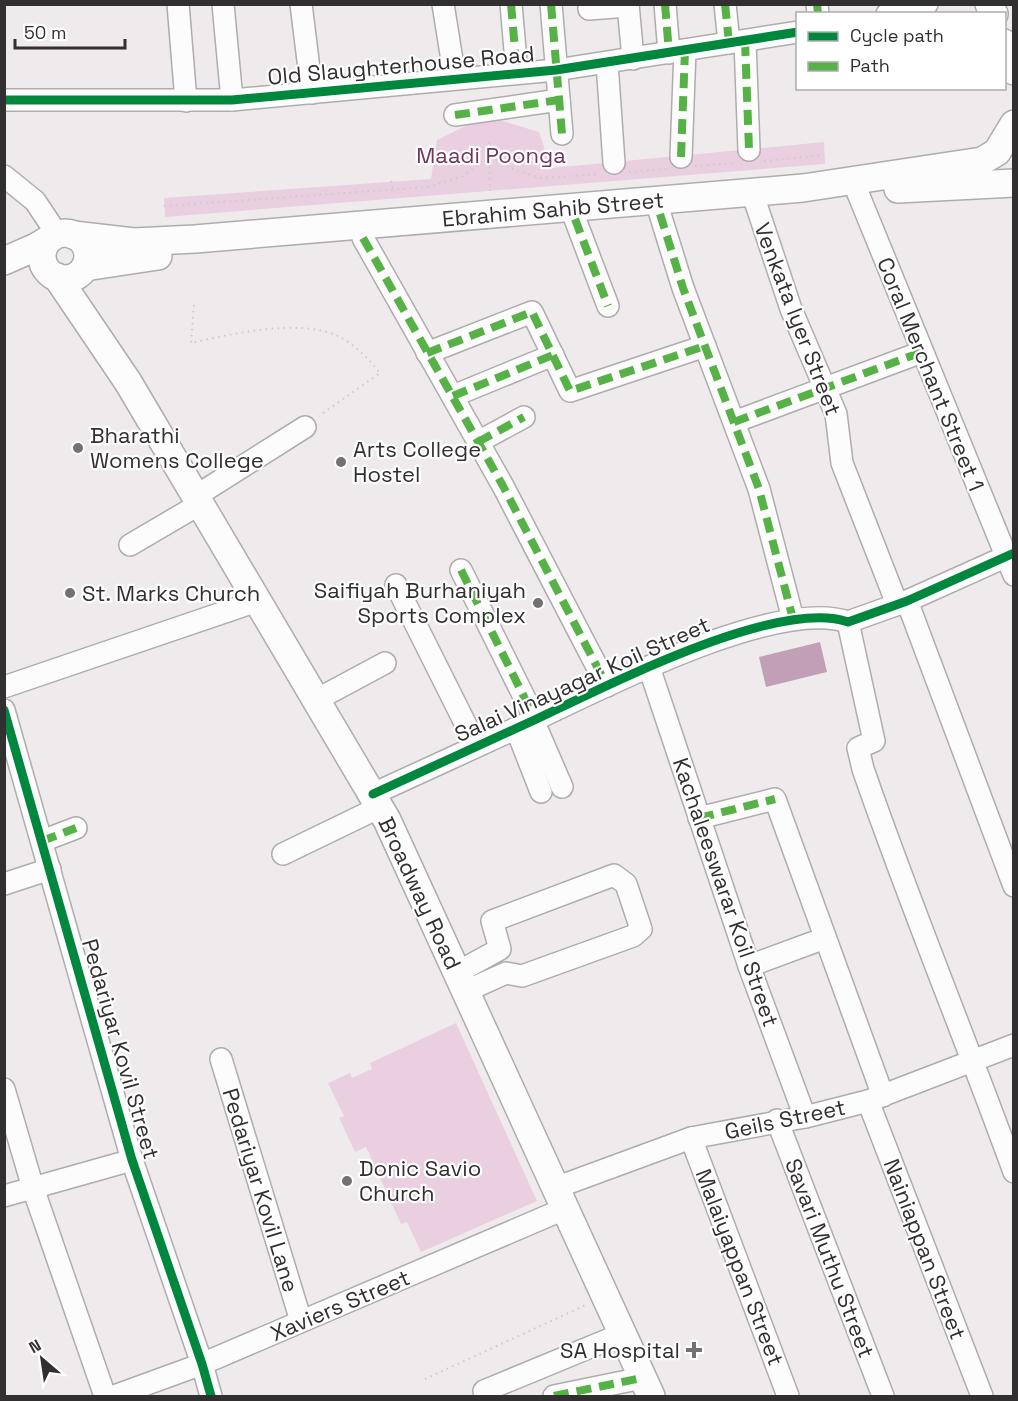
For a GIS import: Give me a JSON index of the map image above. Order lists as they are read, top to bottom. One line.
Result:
{"streets":{"main road":["Ebrahim Sahib Street","Broadway Road"],"street":["Old Slaughterhouse Road","Venkata Iyer Street","Coral Merchant Street 1","Salai Vinayagar Koil Street","Kachaleeswarar Koil Street","Pedariyar Kovil Street","Geils Street","Pedariyar Kovil Lane","Nainiappan Street","Savari Muthu Street","Malaiyappan Street","Xaviers Street"]},"crossings":[["Ebrahim Sahib Street","Venkata Iyer Street"],["Ebrahim Sahib Street","Coral Merchant Street 1"],["Ebrahim Sahib Street","Broadway Road"],["Venkata Iyer Street","Salai Vinayagar Koil Street"],["Coral Merchant Street 1","Salai Vinayagar Koil Street"],["Salai Vinayagar Koil Street","Kachaleeswarar Koil Street"],["Salai Vinayagar Koil Street","Broadway Road"],["Kachaleeswarar Koil Street","Geils Street"],["Kachaleeswarar Koil Street","Nainiappan Street"],["Broadway Road","Geils Street"],["Broadway Road","Xaviers Street"],["Pedariyar Kovil Street","Xaviers Street"],["Geils Street","Nainiappan Street"],["Geils Street","Savari Muthu Street"],["Geils Street","Malaiyappan Street"],["Geils Street","Xaviers Street"],["Pedariyar Kovil Lane","Xaviers Street"]],"parks":["Maadi Poonga"],"places":{"other":["Bharathi Womens College","Arts College Hostel","St. Marks Church","Saifiyah Burhaniyah Sports Complex","Donic Savio Church"],"health":["SA Hospital"]},"legend":["Cycle path","Path"],"scale_bar":"50 m","north":"top left"}
